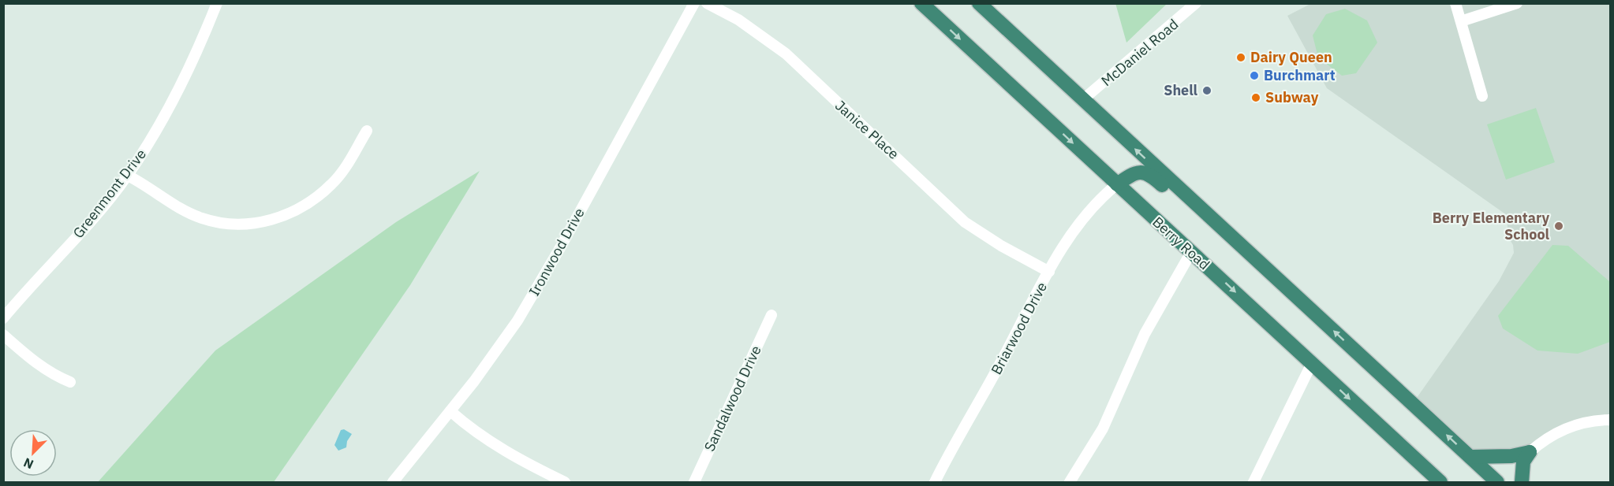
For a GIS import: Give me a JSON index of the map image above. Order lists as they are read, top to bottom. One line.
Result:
{"streets":{"highway":["Berry Road"],"street":["McDaniel Road","Janice Place","Greenmont Drive","Ironwood Drive","Briarwood Drive","Sandalwood Drive"]},"crossings":[["Janice Place","Briarwood Drive"],["Berry Road","Briarwood Drive"]],"places":["Dairy Queen","Burchmart","Shell","Subway","Berry Elementary School"],"north":"bottom left"}
